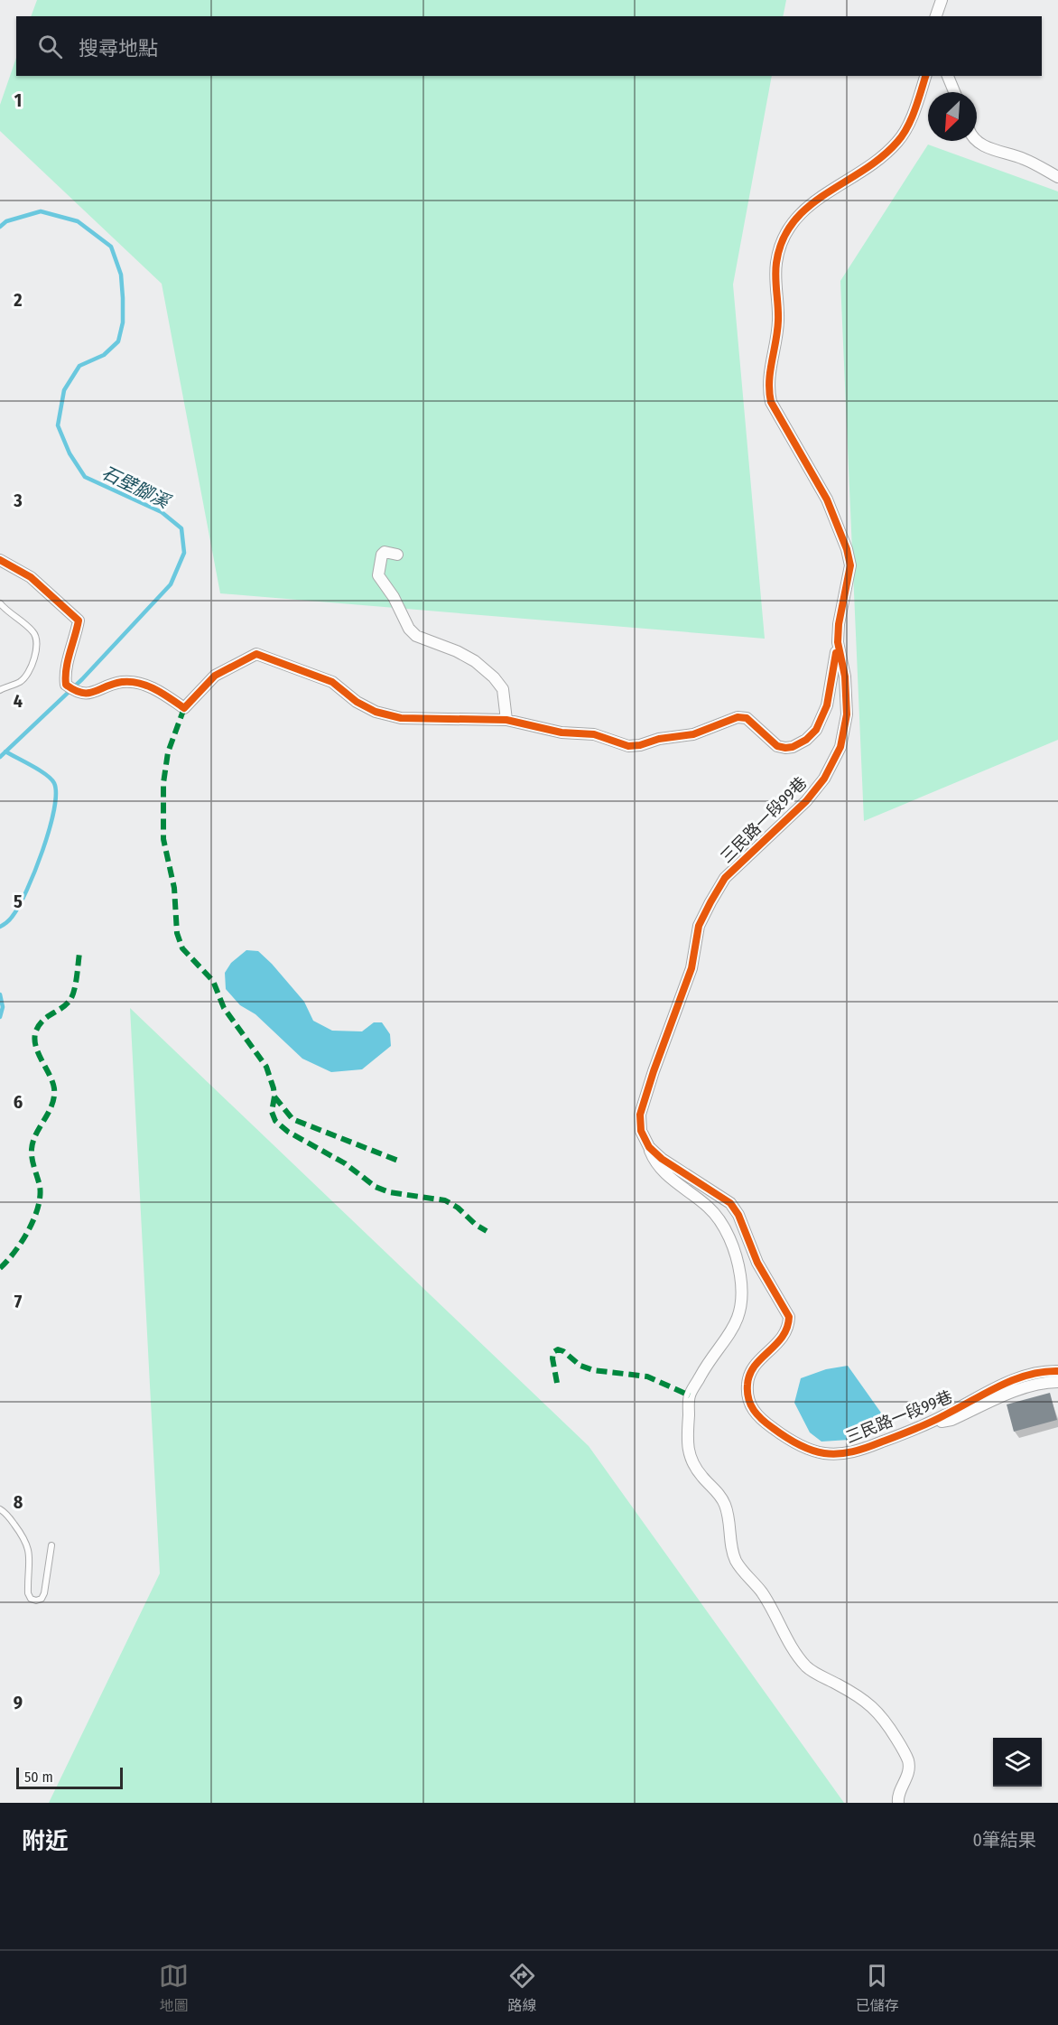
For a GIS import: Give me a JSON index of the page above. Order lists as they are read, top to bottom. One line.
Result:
{"streets":{"street":["三民路一段99巷"]},"water":["石壁腳溪"],"scale_bar":"50 m","north":"bottom left","page":{"search":"搜尋地點","scale":"50 m","heading":["附近","0筆結果"],"nav":["地圖","路線","已儲存"]},"grid":{"rows":["1","2","3","4","5","6","7","8","9"]}}
